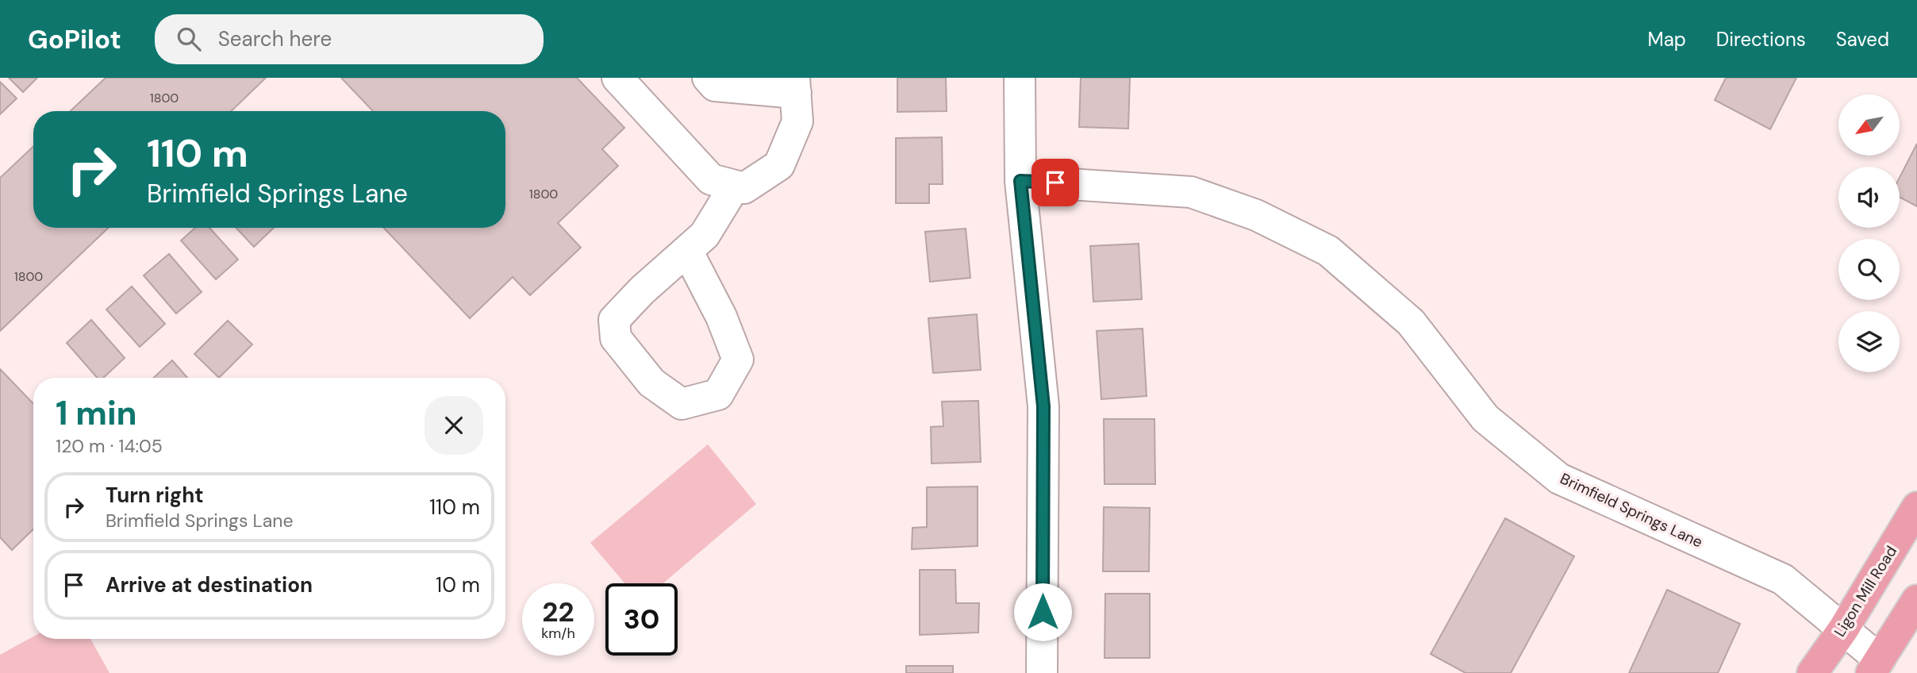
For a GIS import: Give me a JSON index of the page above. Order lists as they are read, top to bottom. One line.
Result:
{"streets":{"main road":["Ligon Mill Road"],"street":["Brimfield Springs Lane"]},"crossings":[["Brimfield Springs Lane","Ligon Mill Road"]],"house_numbers":["1800","1800","1800"],"north":"bottom left","page":{"header":"GoPilot","search":"Search here","nav":["Map","Directions","Saved"],"turn":["110 m","Brimfield Springs Lane"],"heading":["1 min","120 m · 14:05"],"list":[{"name":"Turn right","note":"Brimfield Springs Lane","value":"110 m"},{"name":"Arrive at destination","value":"10 m"}],"speed":"22 km/h","limit":"30"}}
